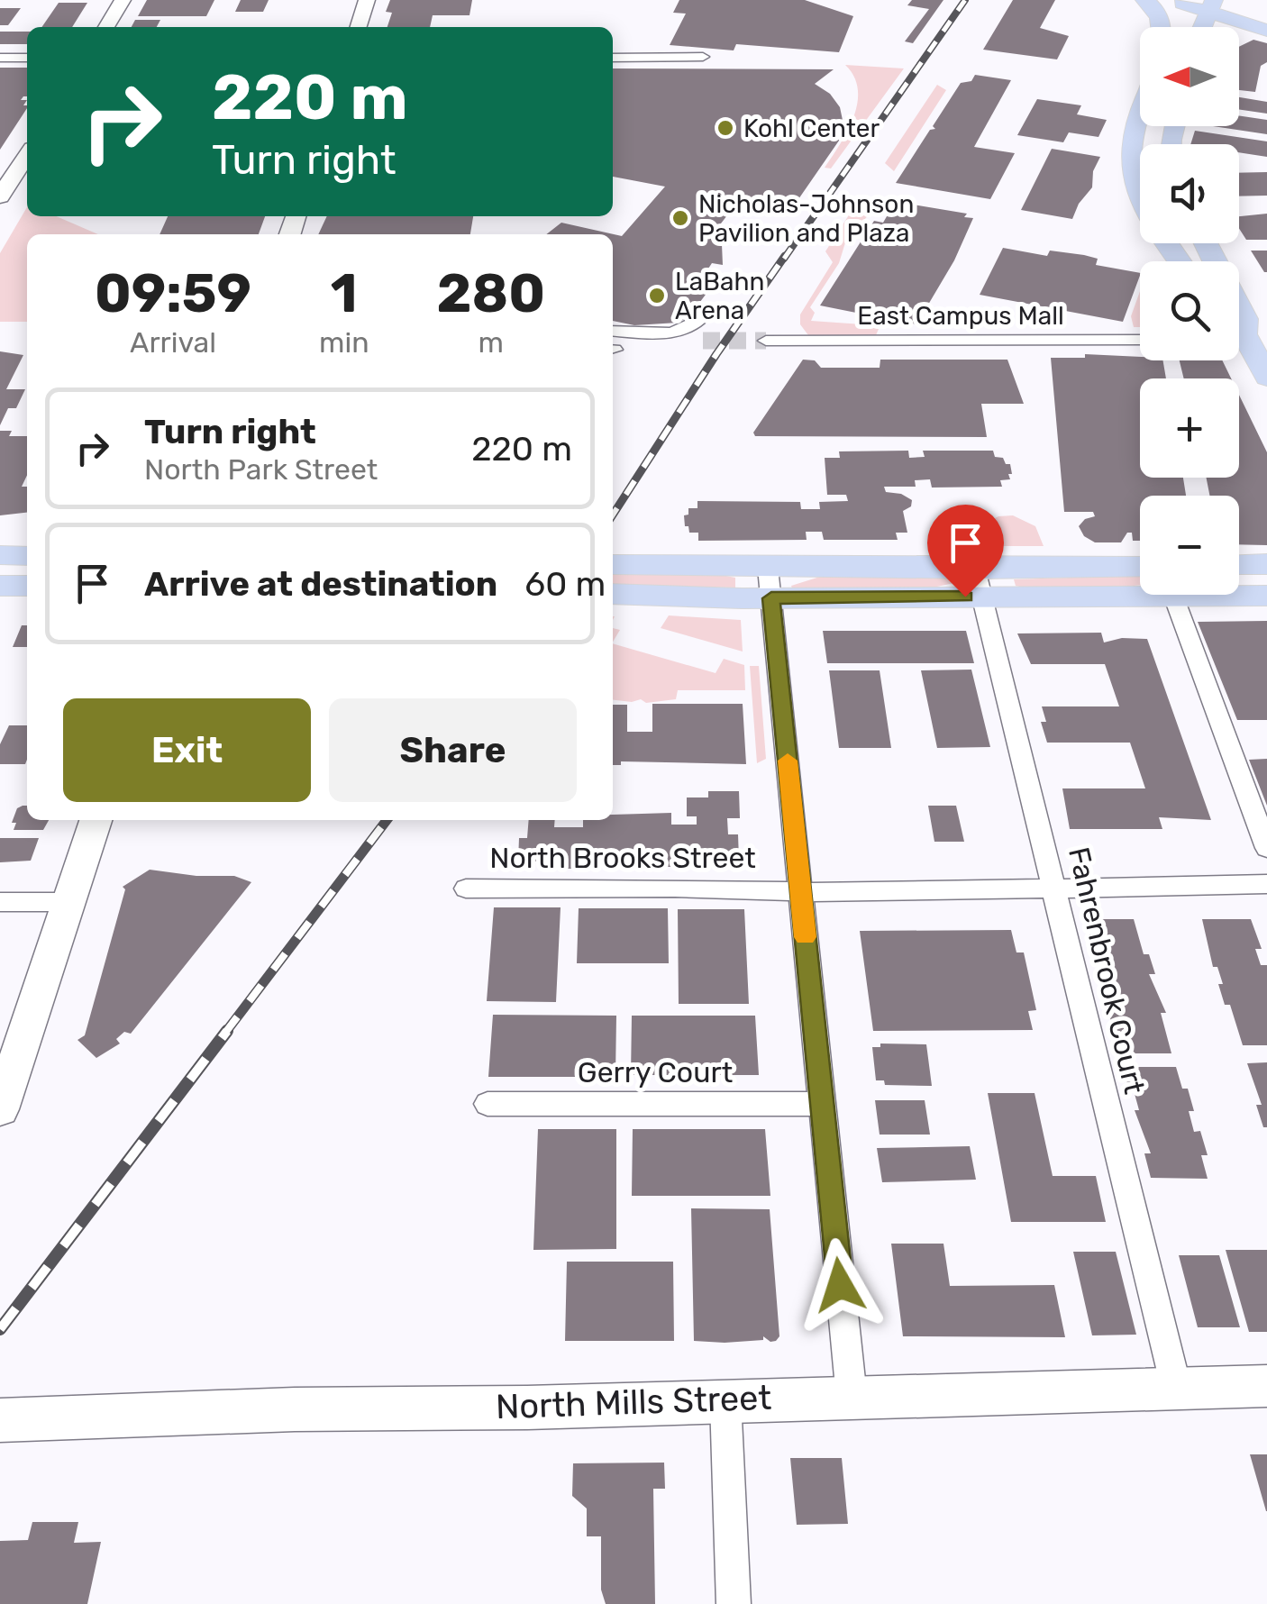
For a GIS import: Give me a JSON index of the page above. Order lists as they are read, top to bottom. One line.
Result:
{"streets":{"street":["East Campus Mall","North Brooks Street","Fahrenbrook Court","Gerry Court","North Mills Street"]},"crossings":[["North Brooks Street","Fahrenbrook Court"],["Fahrenbrook Court","North Mills Street"]],"places":["Kohl Center","Nicholas-Johnson Pavilion and Plaza","LaBahn Arena"],"north":"left","page":{"map_buttons":["+","−"],"turn":["220 m","Turn right"],"eta":["09:59","Arrival","1","min","280","m"],"list":[{"name":"Turn right","note":"North Park Street","value":"220 m"},{"name":"Arrive at destination","value":"60 m"}],"buttons":["Exit","Share"]}}
